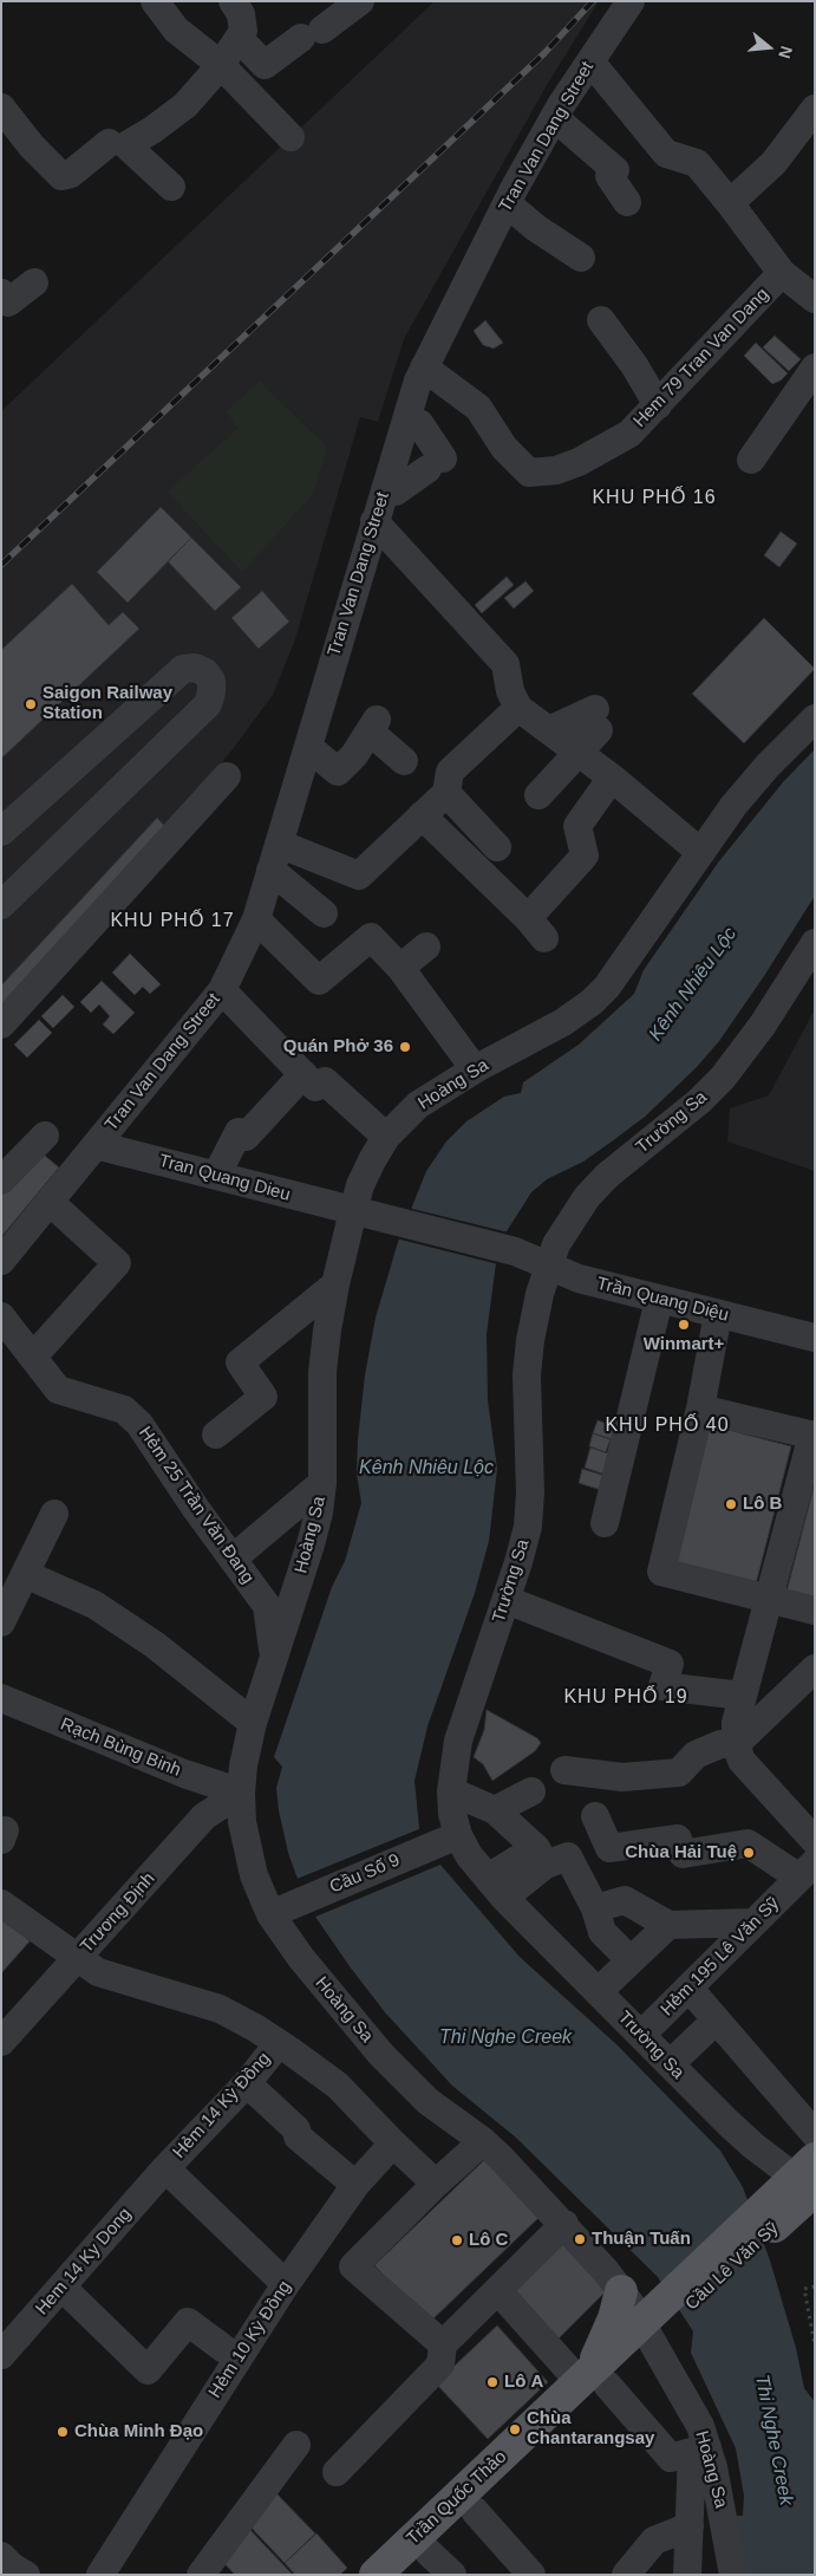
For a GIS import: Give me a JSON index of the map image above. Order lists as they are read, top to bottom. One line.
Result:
{"streets":{"main road":["Cầu Lê Văn Sỹ","Trần Quốc Thảo"],"street":["Tran Van Dang Street","Hem 79 Tran Van Dang","Hoàng Sa","Trường Sa","Tran Quang Dieu","Trần Quang Diệu","Hẻm 25 Trần Văn Đang","Rạch Bùng Binh","Cầu Số 9","Trương Định","Hẻm 195 Lê Văn Sỹ","Hẻm 14 Kỳ Ðồng","Hem 14 Ky Dong","Hẻm 10 Kỳ Ðồng"]},"crossings":[["Tran Van Dang Street","Hem 79 Tran Van Dang"],["Tran Van Dang Street","Tran Quang Dieu"],["Hoàng Sa","Tran Quang Dieu"],["Hoàng Sa","Trần Quang Diệu"],["Hoàng Sa","Hẻm 25 Trần Văn Đang"],["Hoàng Sa","Rạch Bùng Binh"],["Hoàng Sa","Cầu Số 9"],["Hoàng Sa","Trương Định"],["Hoàng Sa","Trần Quốc Thảo"],["Trường Sa","Trần Quang Diệu"],["Trường Sa","Cầu Số 9"],["Trường Sa","Hẻm 195 Lê Văn Sỹ"],["Trường Sa","Cầu Lê Văn Sỹ"],["Tran Quang Dieu","Trần Quang Diệu"],["Rạch Bùng Binh","Trương Định"],["Hẻm 14 Kỳ Ðồng","Hem 14 Ky Dong"],["Cầu Lê Văn Sỹ","Trần Quốc Thảo"]],"districts":["KHU PHỐ 16","KHU PHỐ 17","KHU PHỐ 40","KHU PHỐ 19"],"water":["Kênh Nhiêu Lộc","Thi Nghe Creek"],"places":["Saigon Railway Station","Quán Phở 36","Winmart+","Lô B","Chùa Hải Tuệ","Thuận Tuấn","Lô C","Lô A","Chùa Chantarangsay","Chùa Minh Đạo"],"north":"right"}
